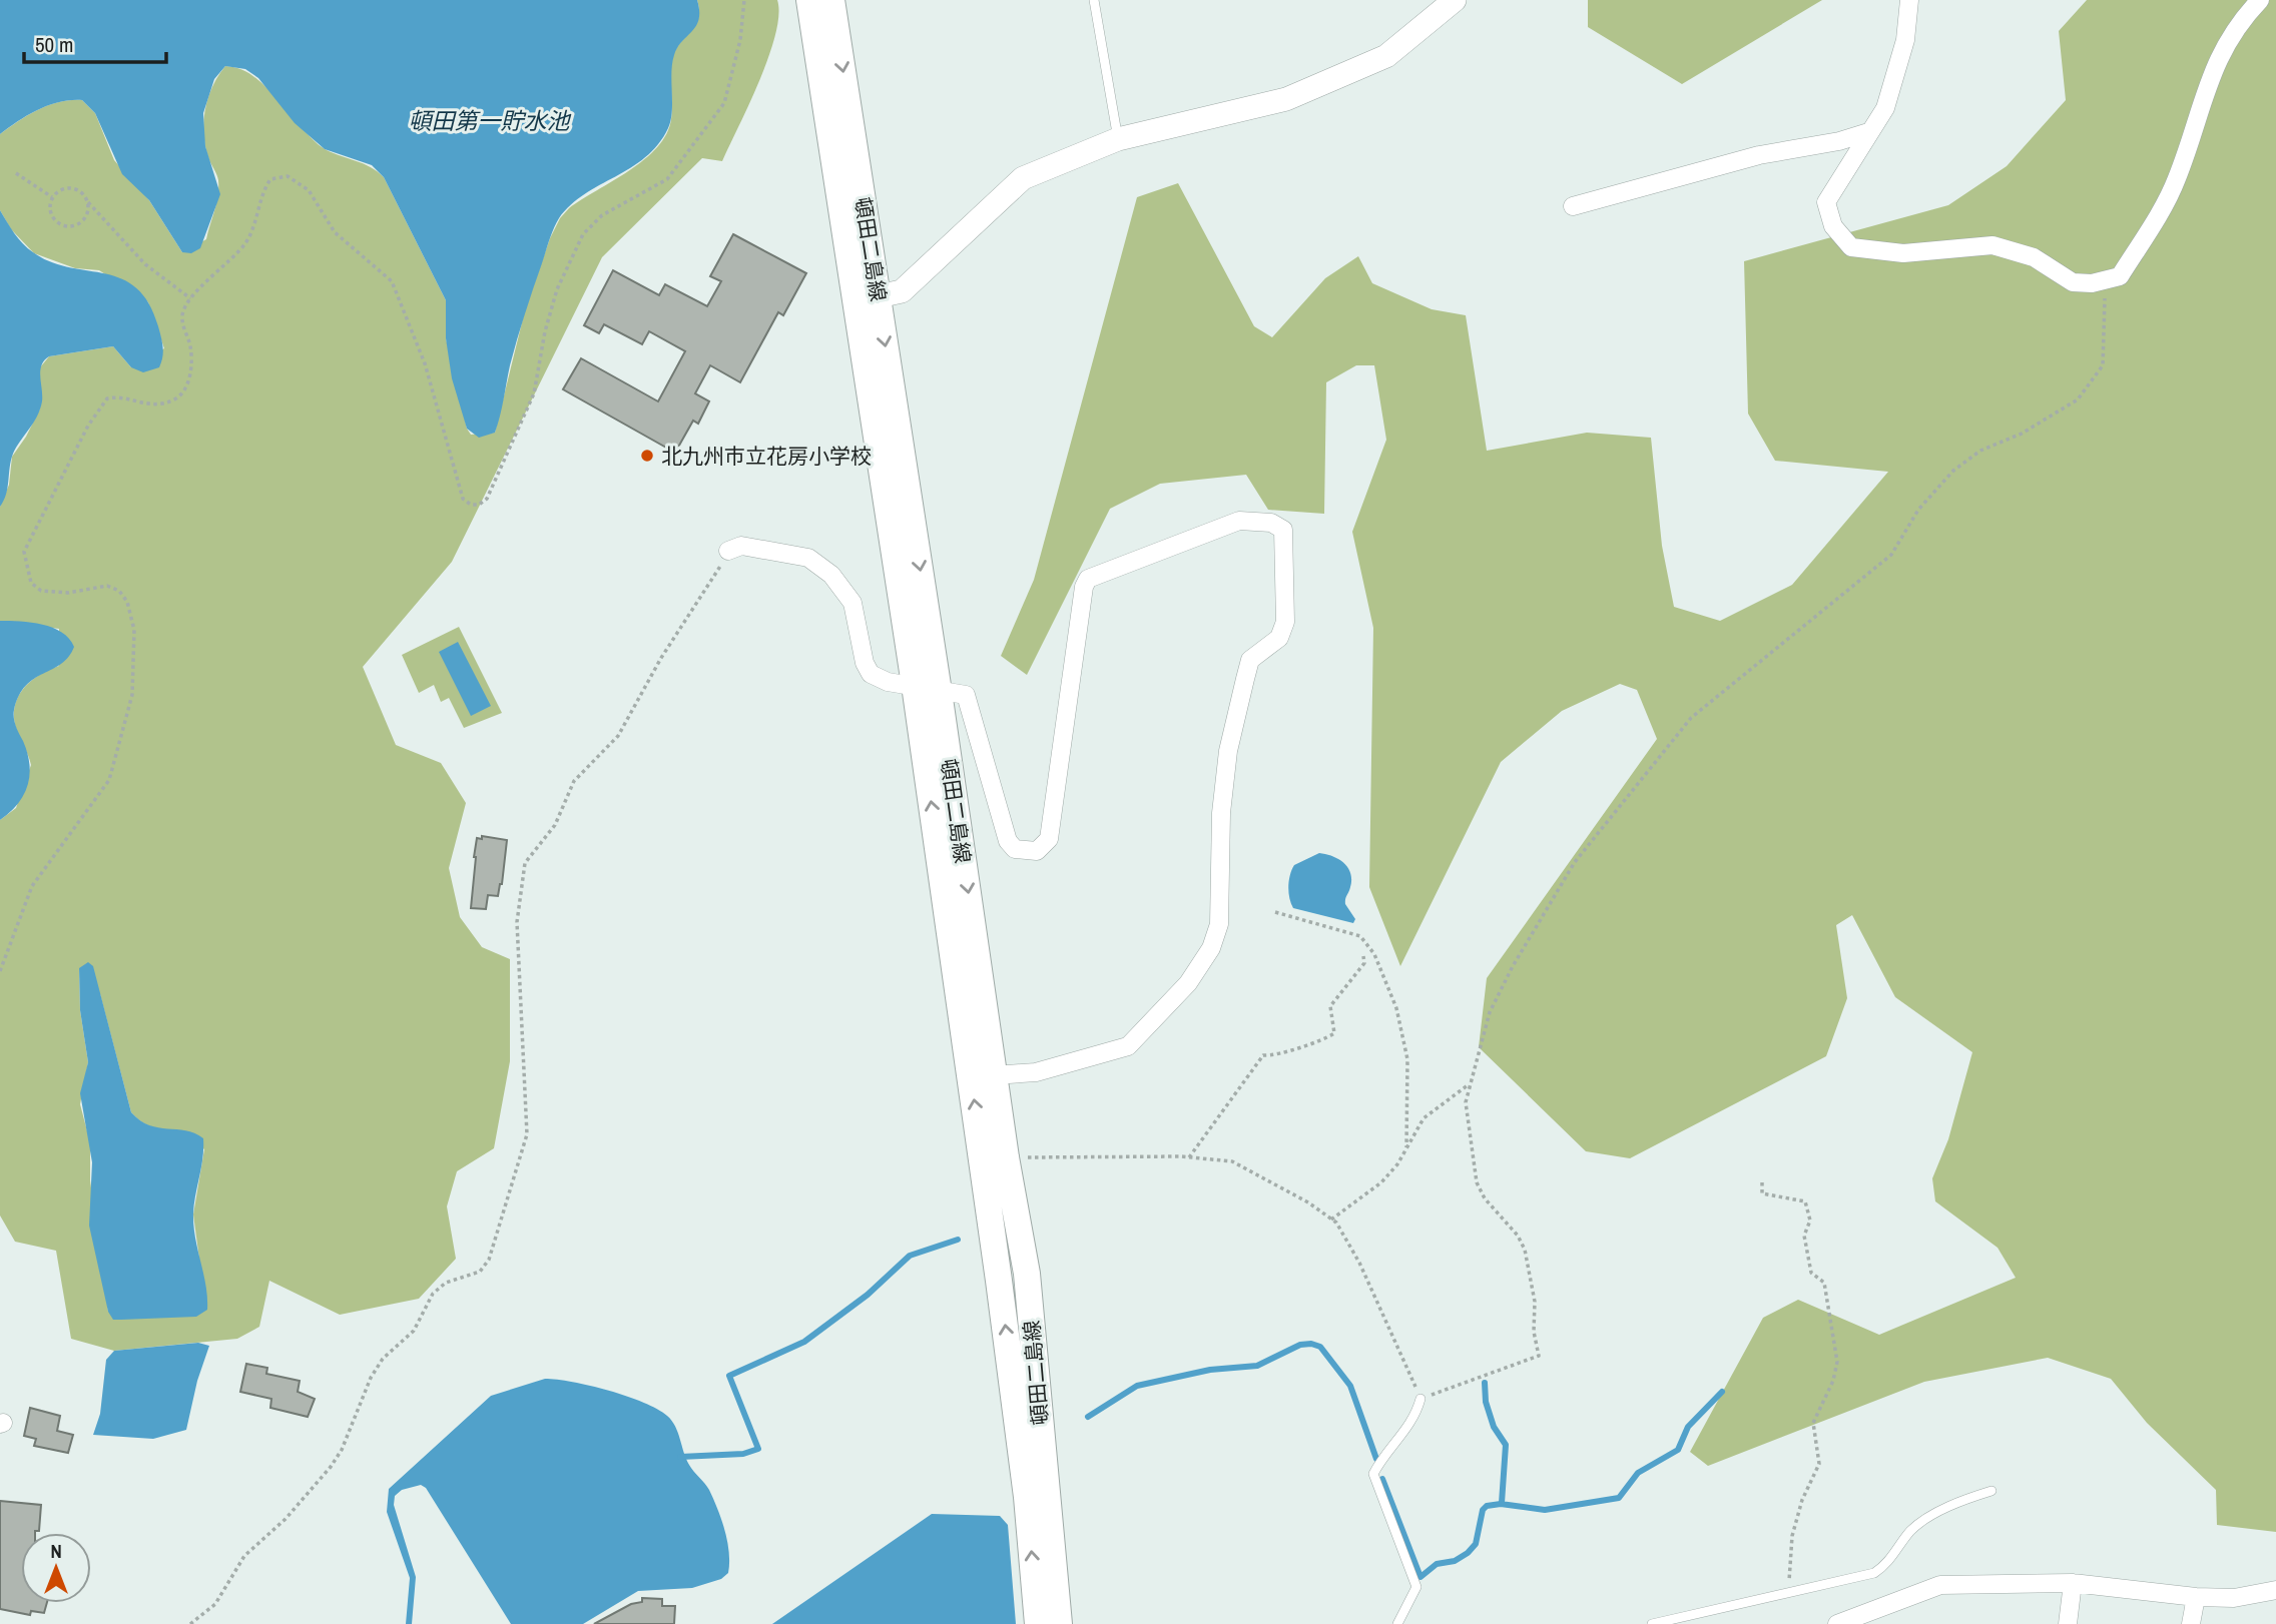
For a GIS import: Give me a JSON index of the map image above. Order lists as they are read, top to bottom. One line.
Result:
{"streets":{"main road":["頓田二島線"]},"water":["頓田第一貯水池"],"places":["北九州市立花房小学校"],"scale_bar":"50 m","north":"top"}
